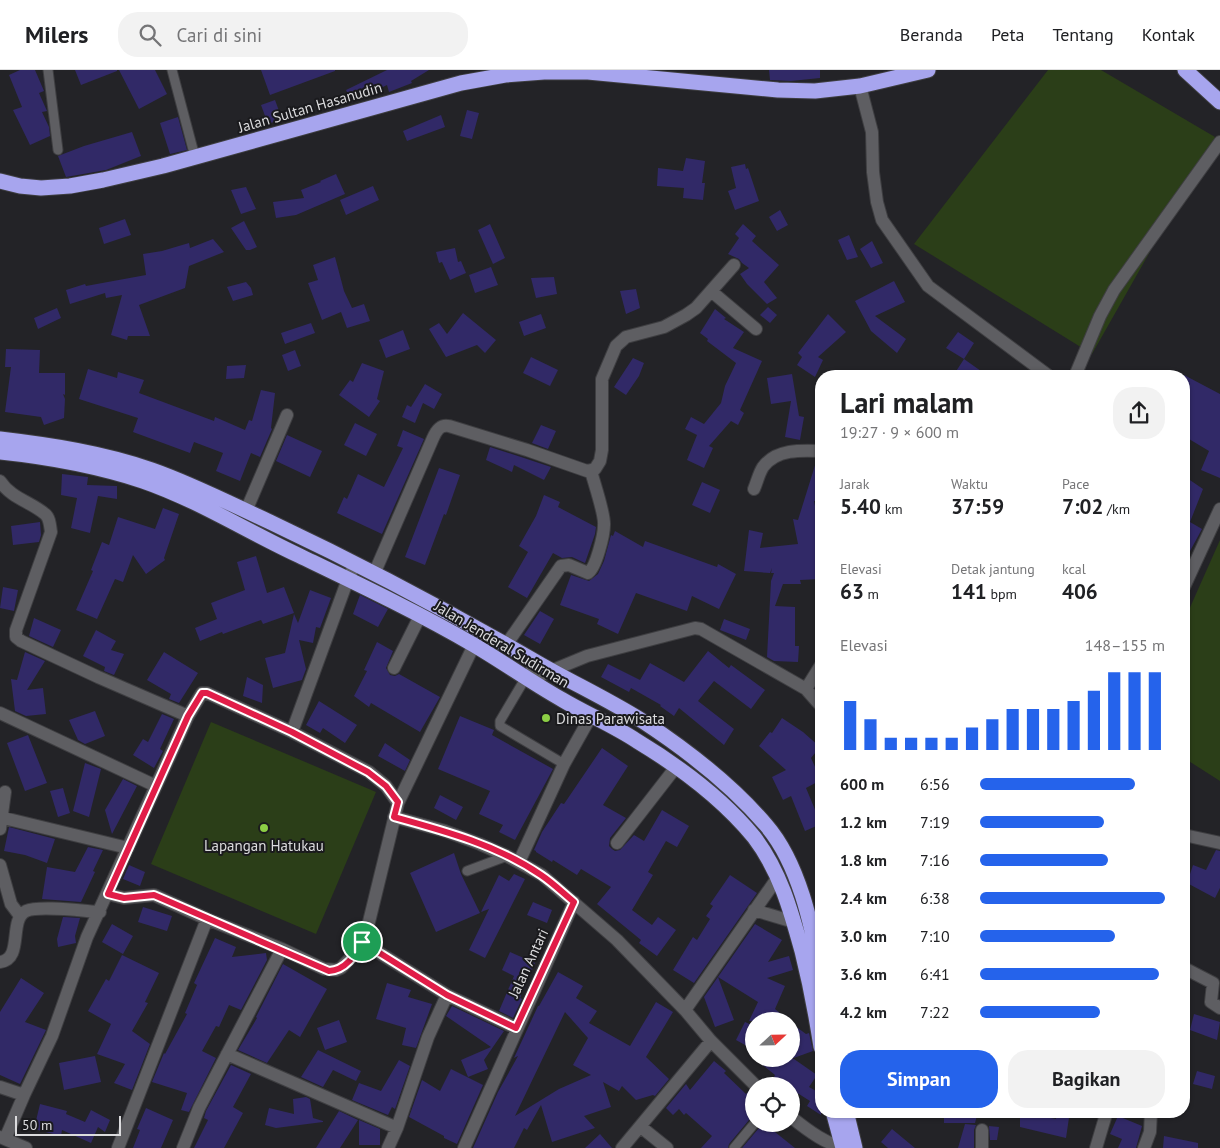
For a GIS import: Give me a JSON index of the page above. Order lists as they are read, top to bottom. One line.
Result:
{"streets":{"highway":["Jalan Sultan Hasanudin","Jalan Jenderal Sudirman"],"street":["Jalan Antari"]},"places":["Dinas Parawisata","Lapangan Hatukau"],"scale_bar":"50 m","north":"right","page":{"header":"Milers","search":"Cari di sini","nav":["Beranda","Peta","Tentang","Kontak"],"heading":["Lari malam","19:27 · 9 × 600 m"],"stats":[["Jarak","5.40 km"],["Waktu","37:59"],["Pace","7:02 /km"],["Elevasi","63 m"],["Detak jantung","141 bpm"],["kcal","406"]],"chart":["Elevasi","148–155 m"],"list":[{"name":"600 m","note":"6:56"},{"name":"1.2 km","note":"7:19"},{"name":"1.8 km","note":"7:16"},{"name":"2.4 km","note":"6:38"},{"name":"3.0 km","note":"7:10"},{"name":"3.6 km","note":"6:41"},{"name":"4.2 km","note":"7:22"}],"buttons":["Simpan","Bagikan"],"scale":"50 m"}}
